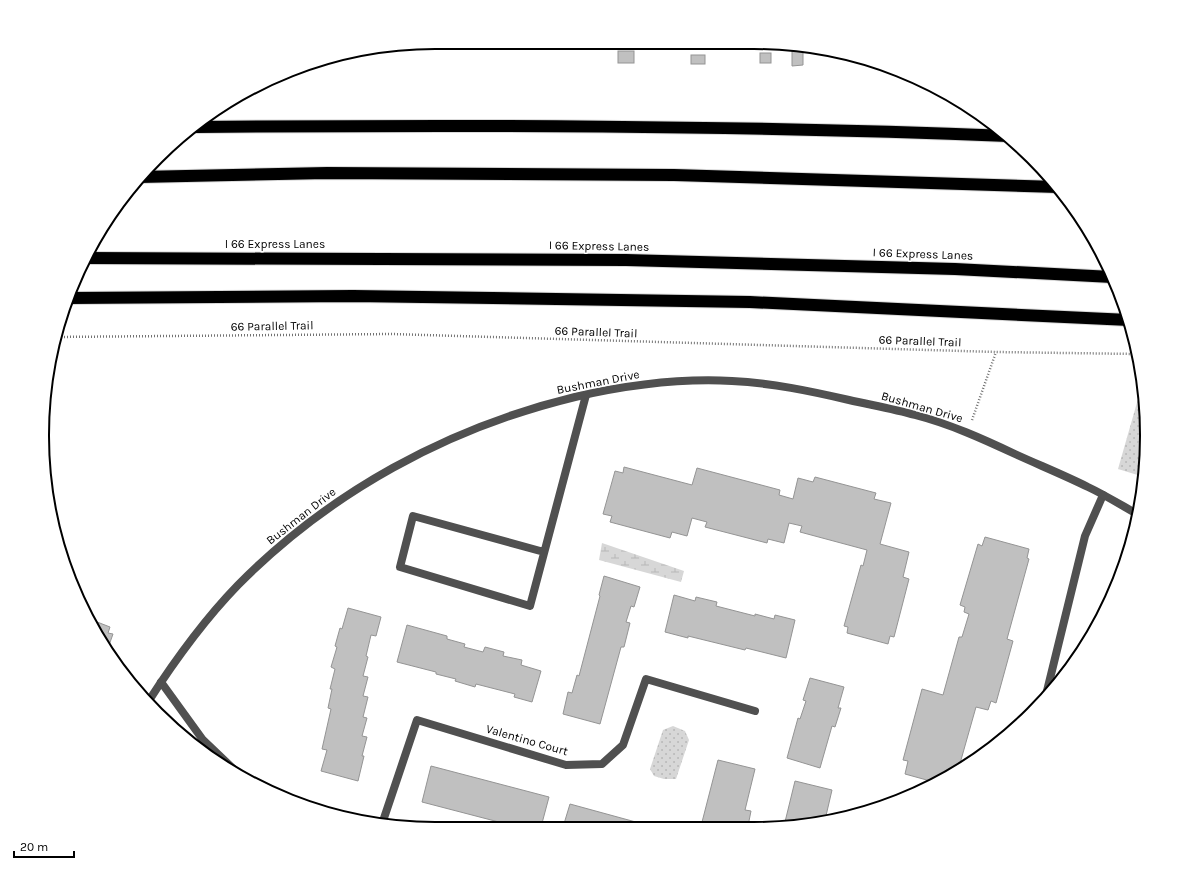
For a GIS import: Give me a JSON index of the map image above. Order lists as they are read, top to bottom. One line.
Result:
{"streets":{"highway":["I 66 Express Lanes"],"street":["Bushman Drive","Valentino Court"],"path":["66 Parallel Trail"]},"scale_bar":"20 m"}
